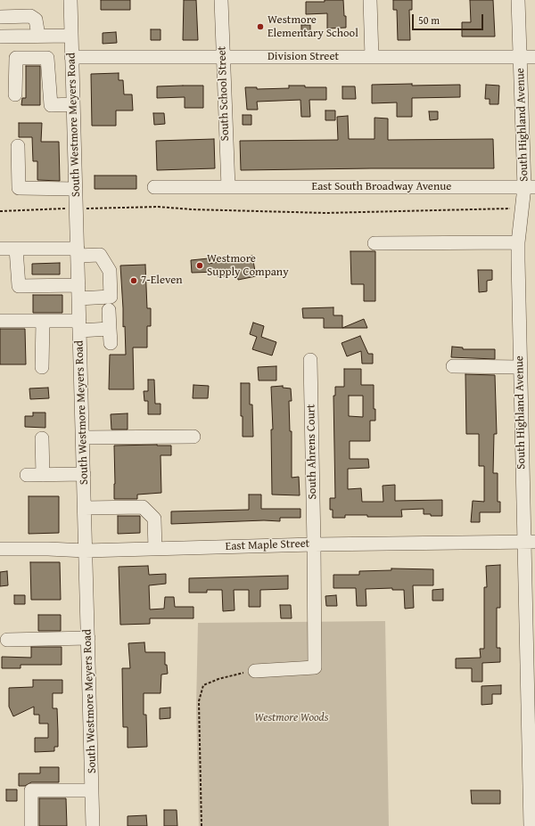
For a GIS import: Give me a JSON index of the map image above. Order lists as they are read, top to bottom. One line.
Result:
{"streets":{"street":["Division Street","South School Street","South Westmore Meyers Road","South Highland Avenue","East South Broadway Avenue","South Ahrens Court","East Maple Street"]},"crossings":[["Division Street","South School Street"],["Division Street","South Westmore Meyers Road"],["Division Street","South Highland Avenue"],["South School Street","East South Broadway Avenue"],["South Westmore Meyers Road","East Maple Street"],["South Highland Avenue","East South Broadway Avenue"],["South Highland Avenue","East Maple Street"],["South Ahrens Court","East Maple Street"]],"parks":["Westmore Woods"],"places":["Westmore Elementary School","Westmore Supply Company","7-Eleven"],"scale_bar":"50 m"}
